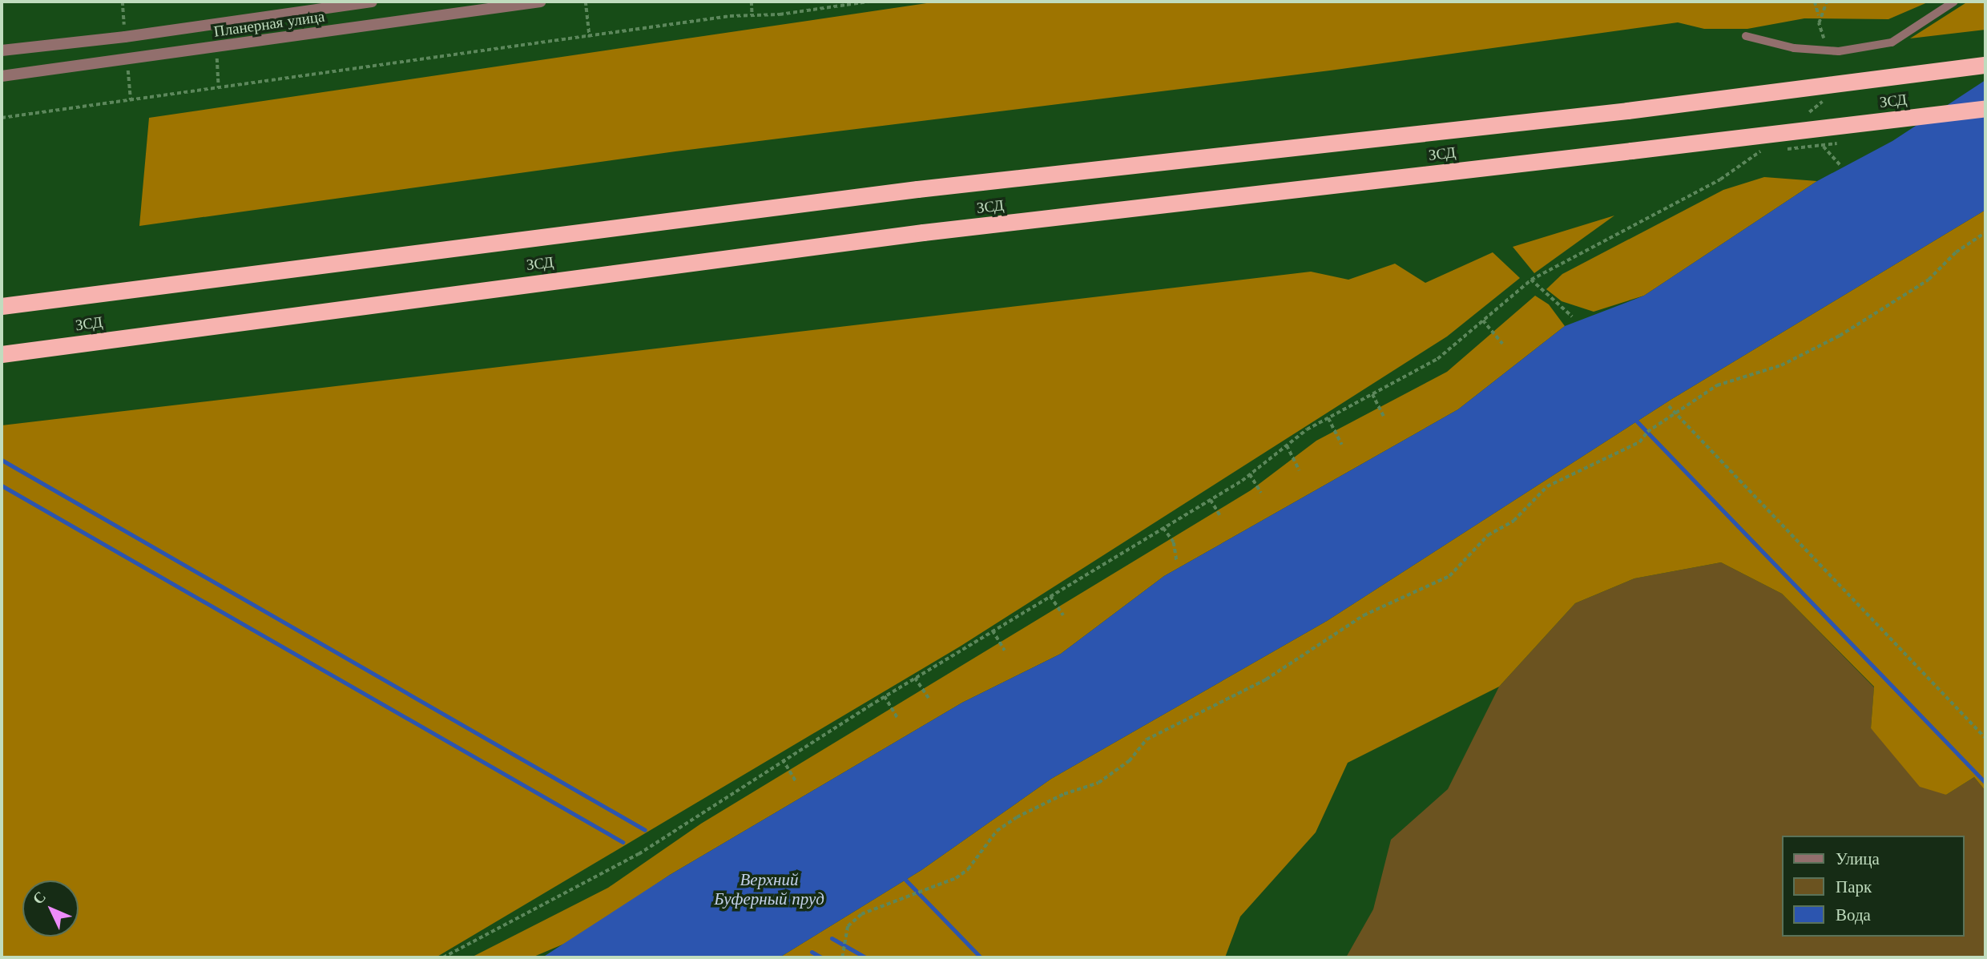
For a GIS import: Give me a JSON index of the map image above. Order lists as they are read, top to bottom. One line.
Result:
{"streets":{"highway":["ЗСД"],"street":["Планерная улица"]},"water":["Верхний Буферный пруд"],"legend":["Улица","Парк","Вода"],"north":"top left"}
